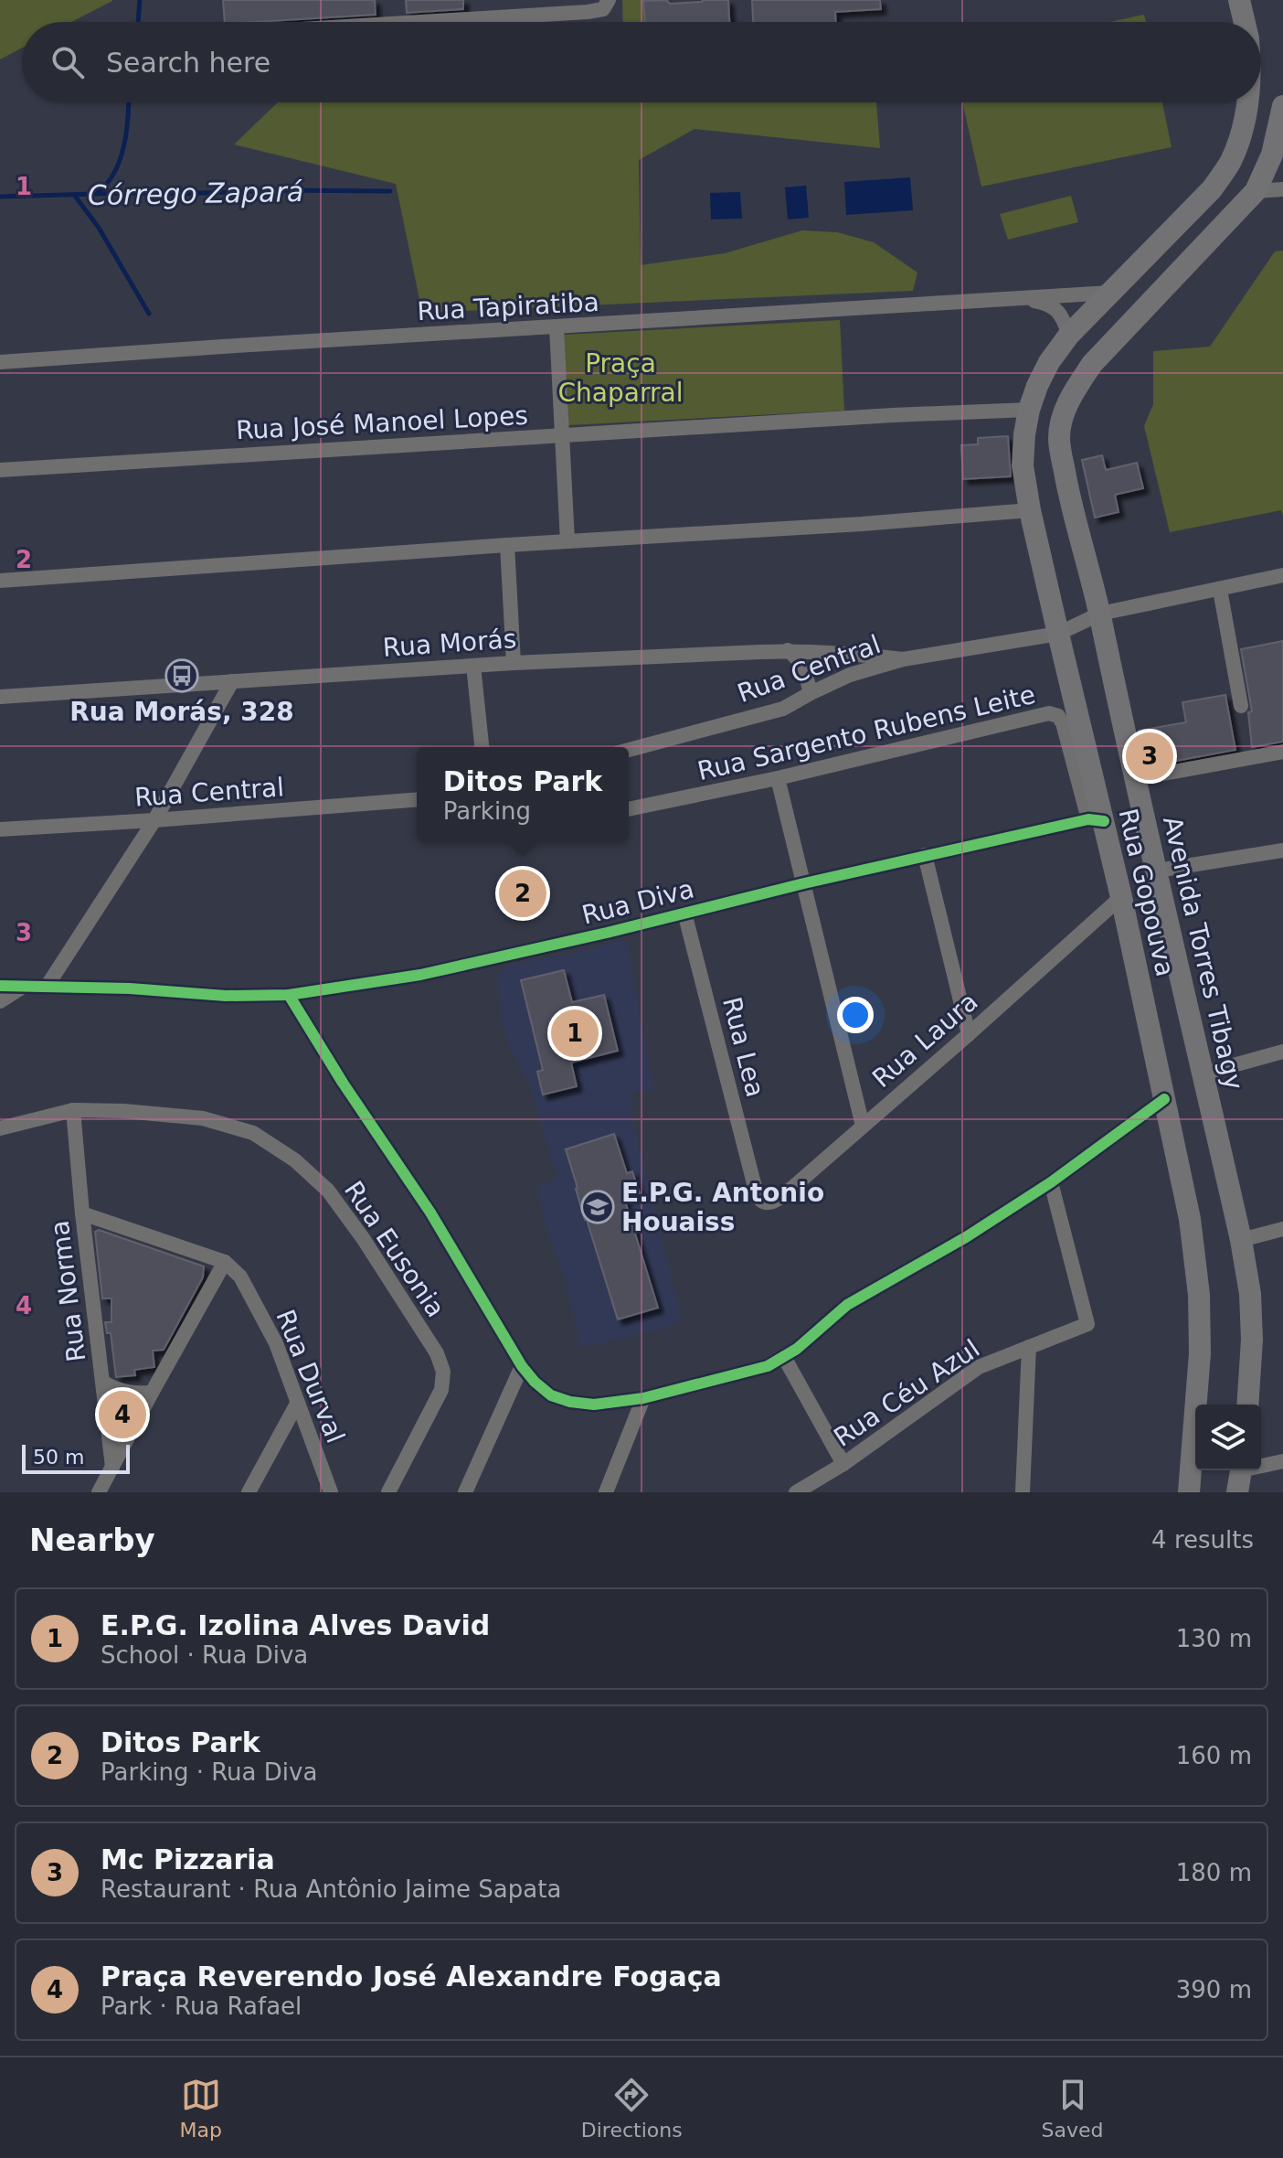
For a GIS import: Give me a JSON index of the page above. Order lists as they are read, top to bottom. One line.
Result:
{"streets":{"main road":["Rua Gopouva","Avenida Torres Tibagy"],"street":["Rua Tapiratiba","Rua José Manoel Lopes","Rua Morás","Rua Central","Rua Sargento Rubens Leite","Rua Diva","Rua Laura","Rua Lea","Rua Eusonia","Rua Norma","Rua Durval","Rua Céu Azul"]},"crossings":[["Rua Tapiratiba","Rua Gopouva"],["Rua José Manoel Lopes","Rua Gopouva"],["Rua Morás","Rua Central"],["Rua Central","Rua Gopouva"],["Rua Central","Avenida Torres Tibagy"],["Rua Sargento Rubens Leite","Rua Gopouva"],["Rua Sargento Rubens Leite","Rua Diva"],["Rua Gopouva","Rua Diva"],["Rua Gopouva","Rua Laura"],["Rua Diva","Rua Lea"],["Rua Laura","Rua Lea"],["Rua Eusonia","Rua Norma"]],"water":["Córrego Zapará"],"parks":["Praça Chaparral"],"places":{"bus stop":["Rua Morás, 328"],"school or university":["E.P.G. Antonio Houaiss"]},"scale_bar":"50 m","page":{"search":"Search here","pins":["3","2","1","4"],"popup":["Ditos Park","Parking"],"scale":"50 m","heading":["Nearby","4 results"],"list":[{"mark":"1","name":"E.P.G. Izolina Alves David","note":"School · Rua Diva","value":"130 m"},{"mark":"2","name":"Ditos Park","note":"Parking · Rua Diva","value":"160 m"},{"mark":"3","name":"Mc Pizzaria","note":"Restaurant · Rua Antônio Jaime Sapata","value":"180 m"},{"mark":"4","name":"Praça Reverendo José Alexandre Fogaça","note":"Park · Rua Rafael","value":"390 m"}],"nav":["Map","Directions","Saved"]},"grid":{"rows":["1","2","3","4"]}}
